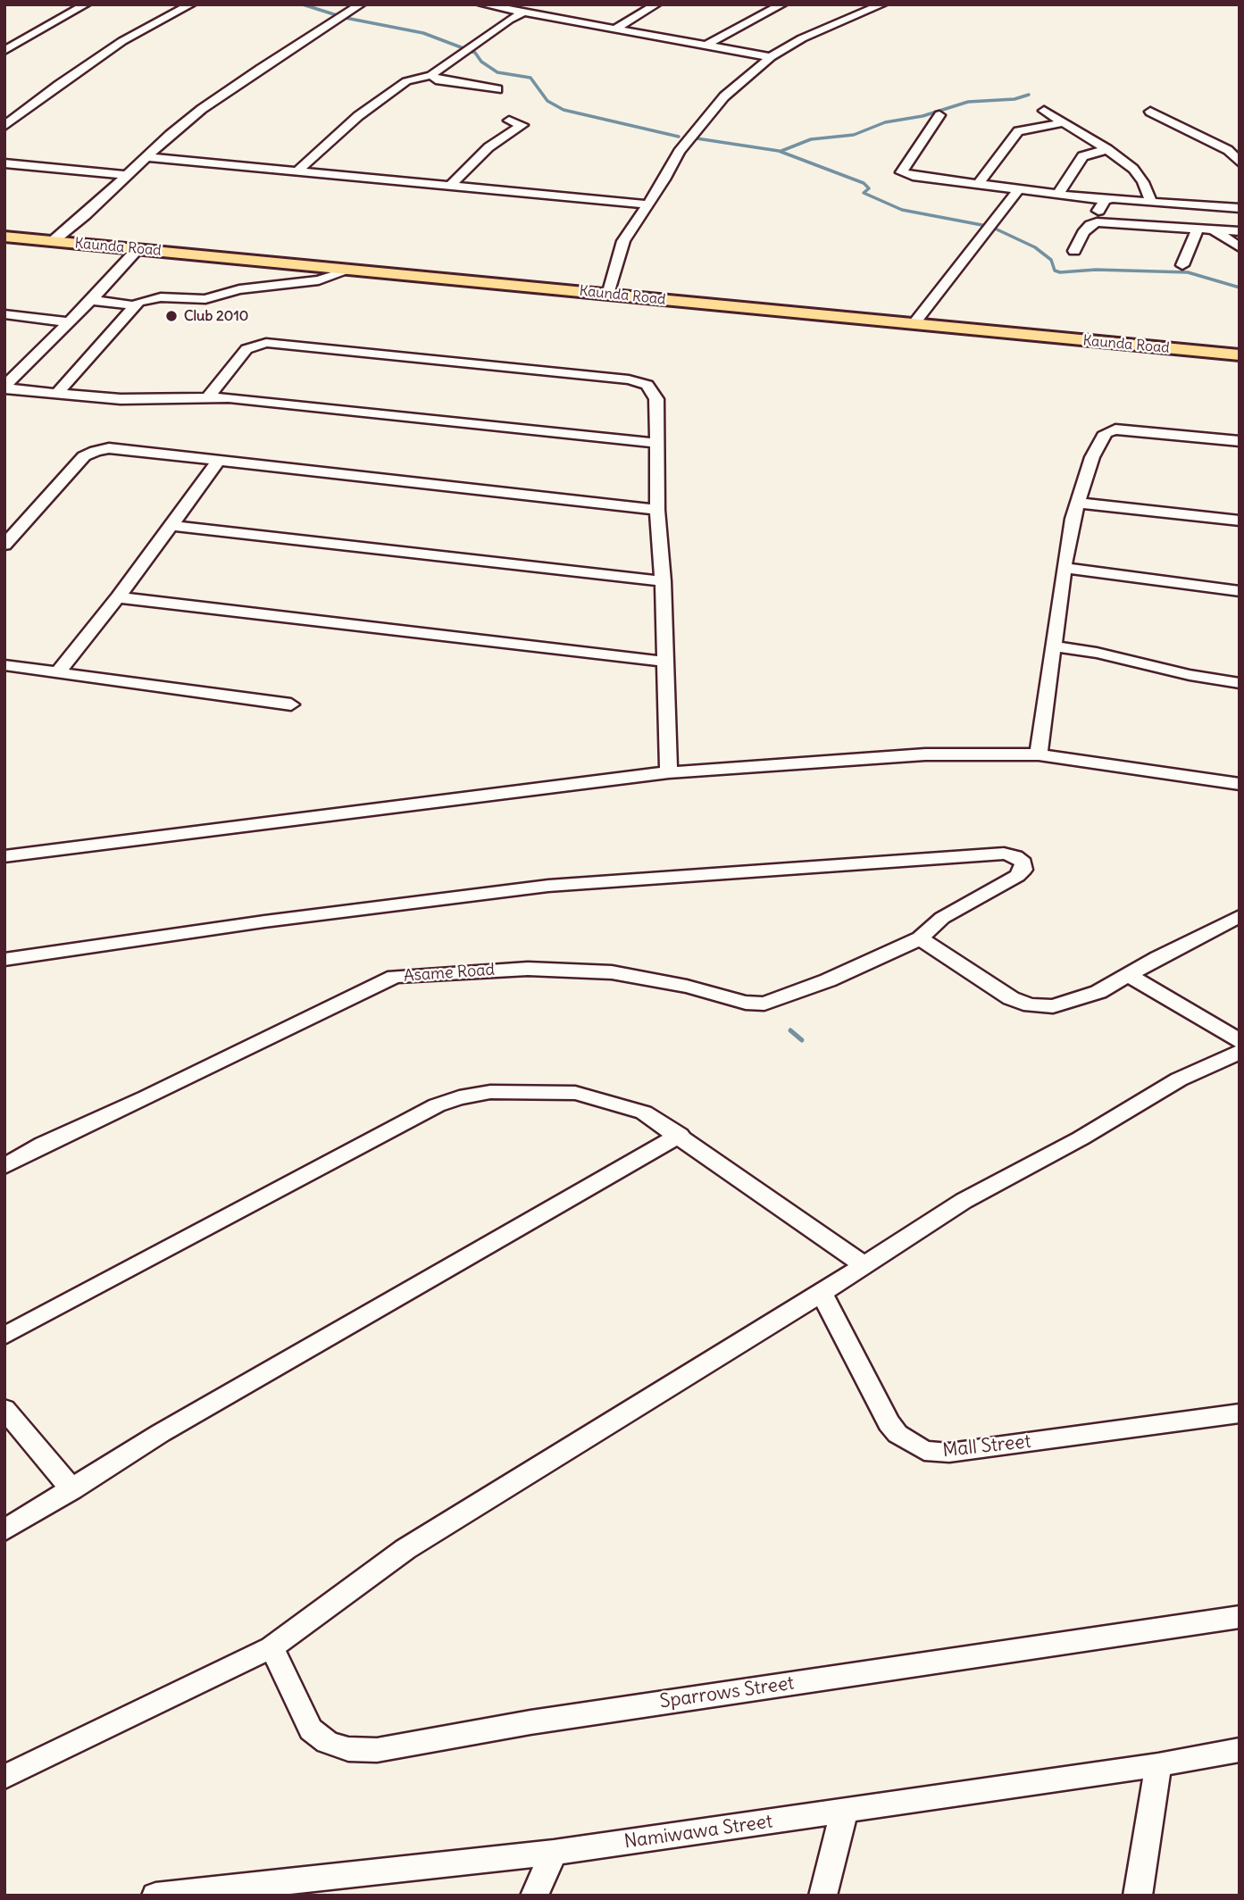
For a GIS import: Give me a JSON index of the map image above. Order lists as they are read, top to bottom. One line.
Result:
{"streets":{"main road":["Kaunda Road"],"street":["Asame Road","Mall Street","Sparrows Street","Namiwawa Street"]},"places":["Club 2010"]}
